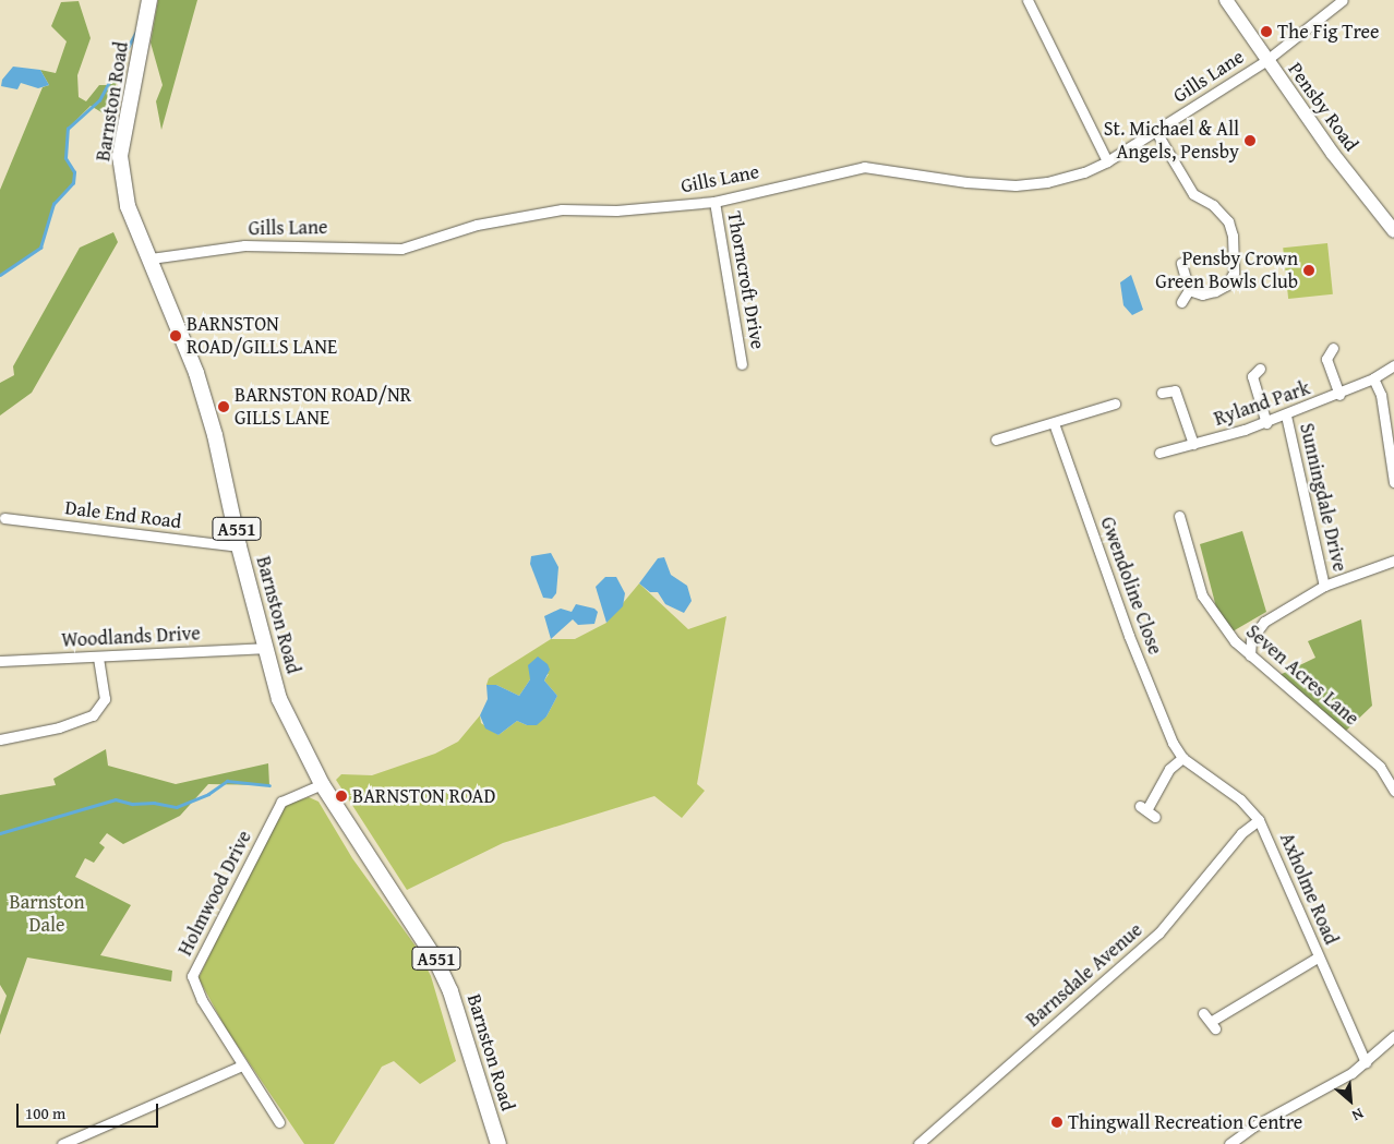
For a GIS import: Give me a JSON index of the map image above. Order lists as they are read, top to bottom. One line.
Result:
{"streets":{"main road":["Barnston Road","Pensby Road","A551"],"street":["Gills Lane","Thorncroft Drive","Ryland Park","Sunningdale Drive","Dale End Road","Gwendoline Close","Woodlands Drive","Seven Acres Lane","Axholme Road","Holmwood Drive","Barnsdale Avenue"]},"crossings":[["Gills Lane","Barnston Road"],["Gills Lane","Pensby Road"],["Gills Lane","Thorncroft Drive"],["Barnston Road","Dale End Road"],["Barnston Road","Woodlands Drive"],["Barnston Road","Holmwood Drive"],["Ryland Park","Sunningdale Drive"],["Gwendoline Close","Axholme Road"],["Axholme Road","Barnsdale Avenue"]],"parks":["Barnston Dale"],"places":["The Fig Tree","St. Michael & All Angels, Pensby","Pensby Crown Green Bowls Club","BARNSTON ROAD/GILLS LANE","BARNSTON ROAD/NR GILLS LANE","BARNSTON ROAD","Thingwall Recreation Centre"],"scale_bar":"100 m","north":"bottom right"}
